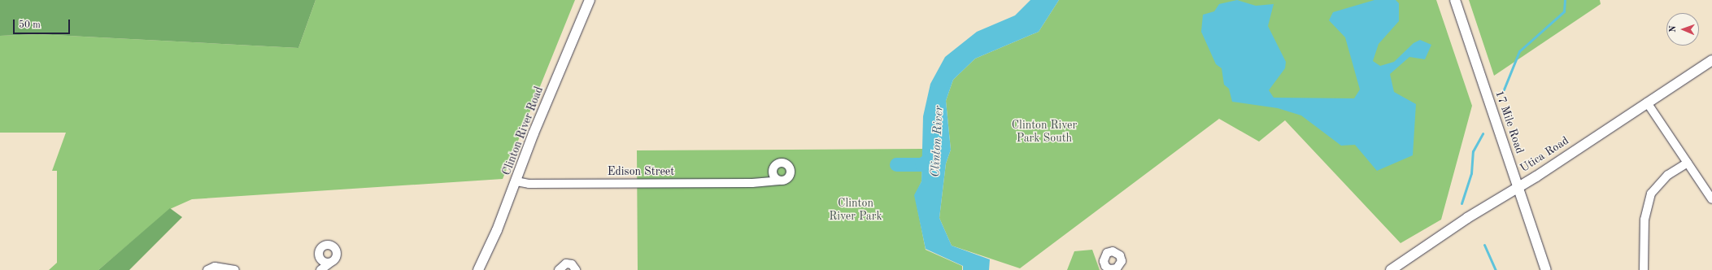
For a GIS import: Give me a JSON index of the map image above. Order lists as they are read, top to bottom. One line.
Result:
{"streets":{"street":["17 Mile Road","Clinton River Road","Utica Road","Edison Street"]},"crossings":[["17 Mile Road","Utica Road"],["Clinton River Road","Edison Street"]],"water":["Clinton River"],"parks":["Clinton River Park South","Clinton River Park"],"scale_bar":"50 m","north":"left"}
